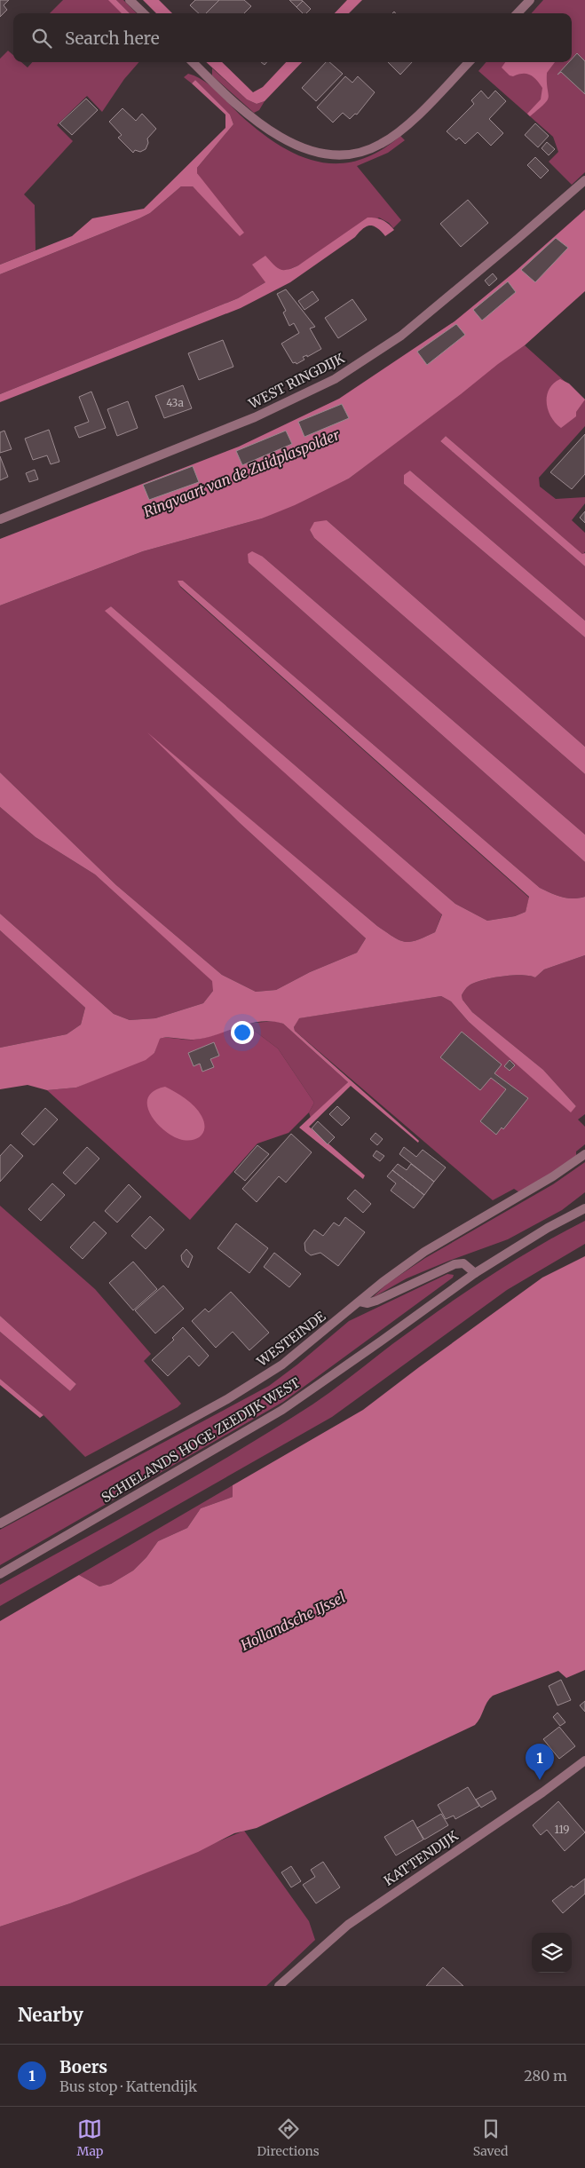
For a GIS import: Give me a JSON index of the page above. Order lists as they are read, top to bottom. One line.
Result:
{"streets":{"street":["WEST RINGDIJK","WESTEINDE","SCHIELANDS HOGE ZEEDIJK WEST","KATTENDIJK"]},"water":["Ringvaart van de Zuidplaspolder","Hollandsche IJssel"],"house_numbers":["43a","119"],"page":{"search":"Search here","pins":"1","heading":"Nearby","list":[{"mark":"1","name":"Boers","note":"Bus stop · Kattendijk","value":"280 m"}],"nav":["Map","Directions","Saved"]}}
